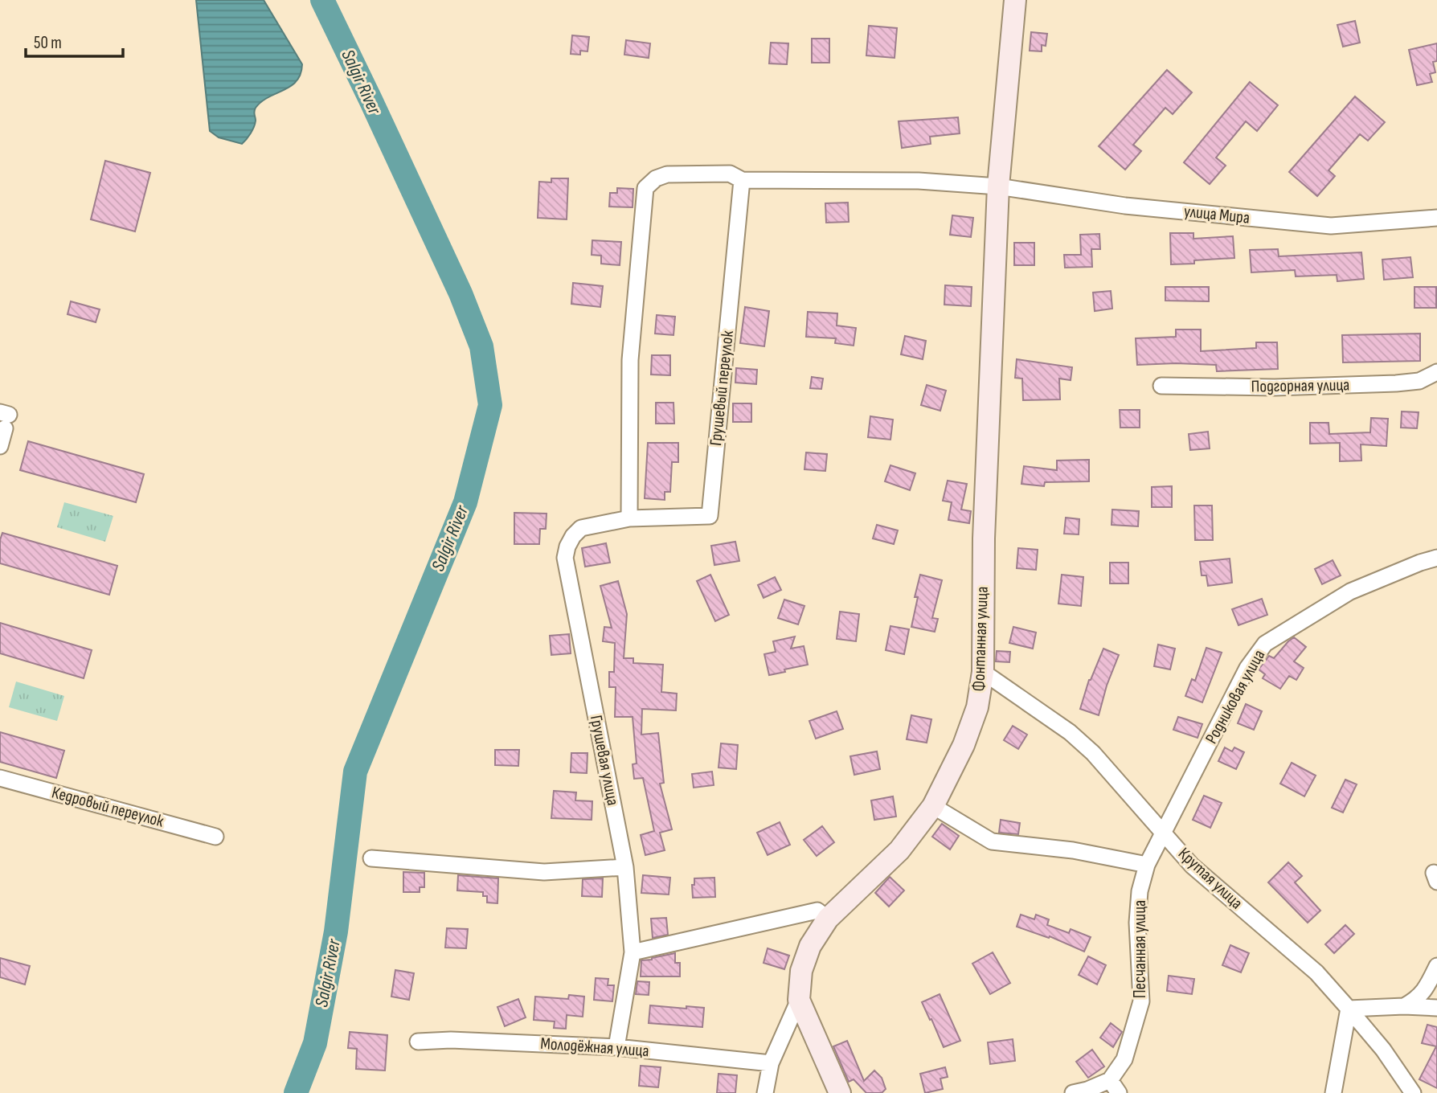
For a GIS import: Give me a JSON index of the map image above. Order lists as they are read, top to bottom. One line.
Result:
{"streets":{"main road":["Фонтанная улица"],"street":["улица Мира","Подгорная улица","Грушевый переулок","Родниковая улица","Грушевая улица","Кедровый переулок","Крутая улица","Песчанная улица","Молодёжная улица"]},"crossings":[["улица Мира","Грушевый переулок"],["улица Мира","Фонтанная улица"],["улица Мира","Грушевая улица"],["Грушевый переулок","Грушевая улица"],["Фонтанная улица","Крутая улица"],["Фонтанная улица","Молодёжная улица"],["Родниковая улица","Крутая улица"],["Родниковая улица","Песчанная улица"],["Грушевая улица","Молодёжная улица"],["Крутая улица","Песчанная улица"]],"water":["Salgir River"],"scale_bar":"50 m"}
